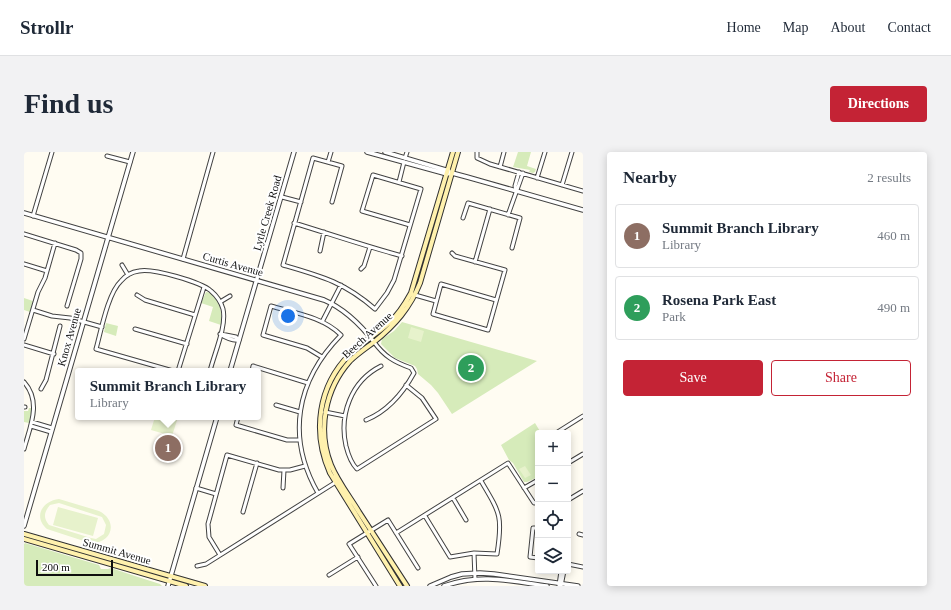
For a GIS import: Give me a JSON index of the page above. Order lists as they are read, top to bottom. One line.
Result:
{"streets":{"main road":["Beech Avenue","Summit Avenue"],"street":["Lytle Creek Road","Curtis Avenue","Knox Avenue"]},"crossings":[["Lytle Creek Road","Curtis Avenue"],["Curtis Avenue","Beech Avenue"],["Curtis Avenue","Knox Avenue"]],"scale_bar":"200 m","page":{"header":"Strollr","nav":["Home","Map","About","Contact"],"buttons":["Directions",["Save","Share"]],"title":"Find us","heading":["Nearby","2 results"],"list":[{"mark":"1","name":"Summit Branch Library","note":"Library","value":"460 m"},{"mark":"2","name":"Rosena Park East","note":"Park","value":"490 m"}],"pins":["2","1"],"popup":["Summit Branch Library","Library"],"map_buttons":["+","−"],"scale":"200 m"}}
